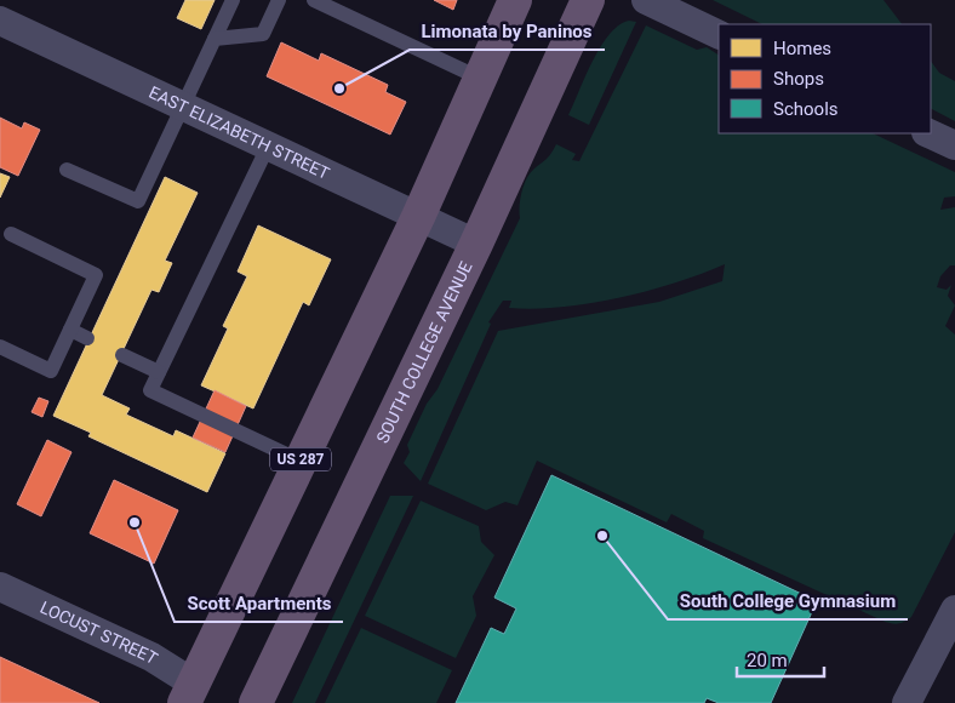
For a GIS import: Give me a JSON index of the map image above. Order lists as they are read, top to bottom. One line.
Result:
{"streets":{"highway":["SOUTH COLLEGE AVENUE","US 287"],"street":["EAST ELIZABETH STREET","LOCUST STREET"]},"crossings":[["EAST ELIZABETH STREET","SOUTH COLLEGE AVENUE"],["EAST ELIZABETH STREET","US 287"],["US 287","LOCUST STREET"]],"places":["Limonata by Paninos","Scott Apartments","South College Gymnasium"],"legend":["Homes","Shops","Schools"],"scale_bar":"20 m"}
